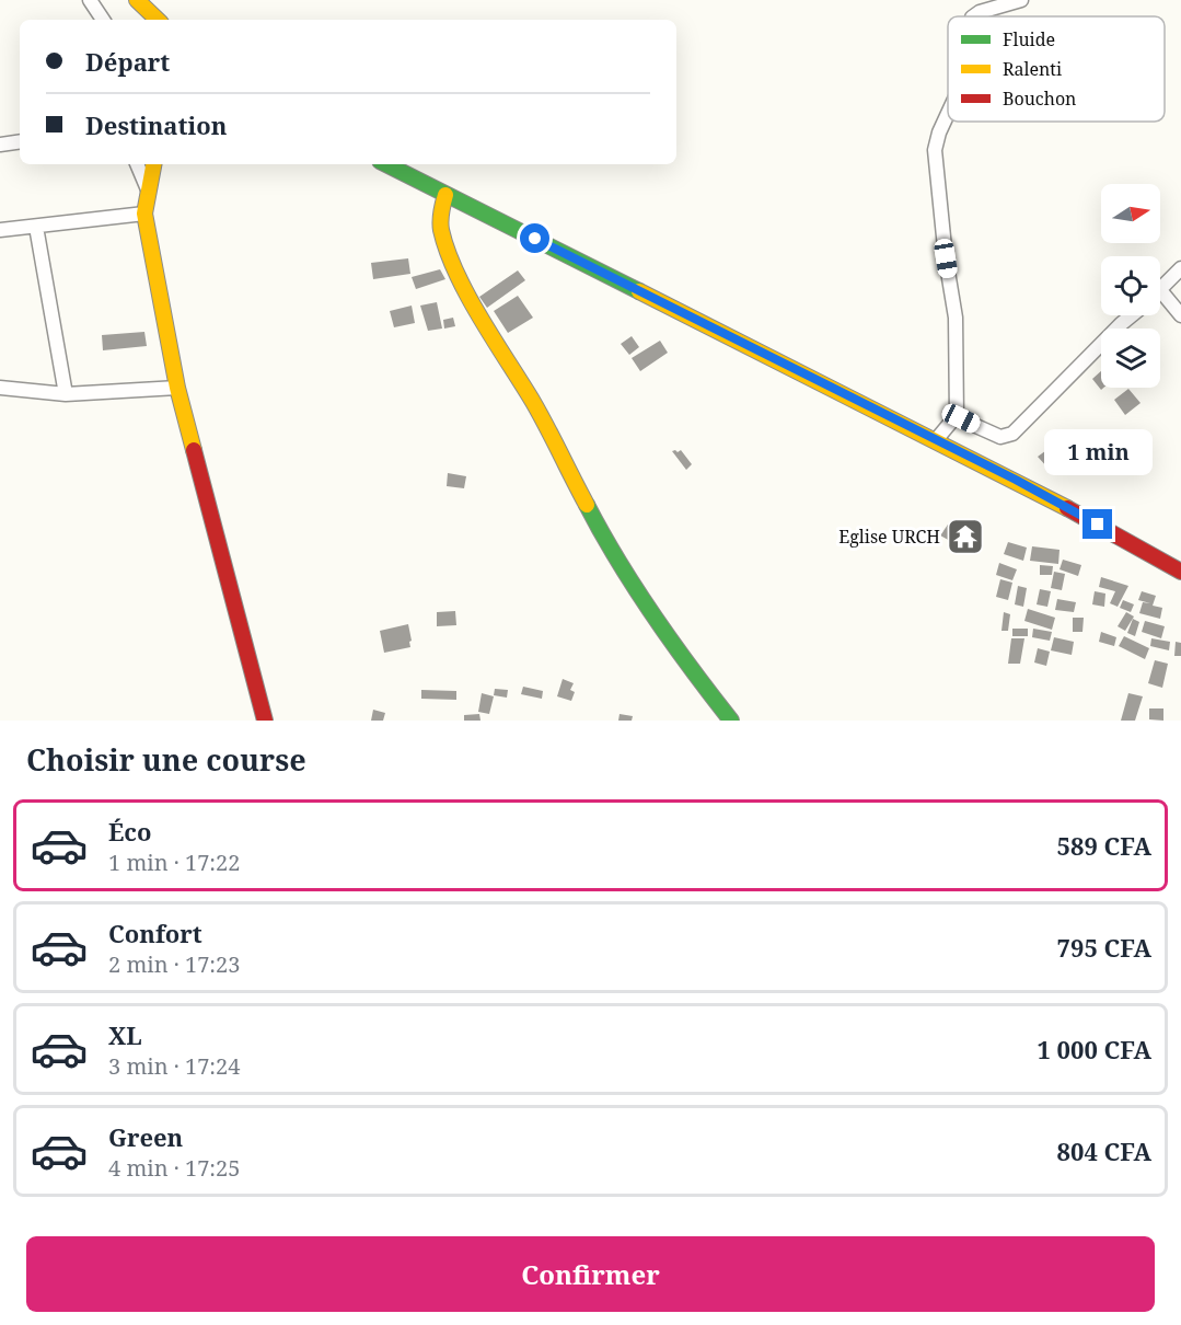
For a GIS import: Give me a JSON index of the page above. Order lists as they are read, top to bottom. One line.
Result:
{"places":{"temple":["Eglise URCH"]},"legend":["Fluide","Ralenti","Bouchon"],"north":"right","page":{"banner":["Départ","Destination"],"bubble":"1 min","heading":"Choisir une course","list":[{"name":"Éco","note":"1 min · 17:22","value":"589 CFA"},{"name":"Confort","note":"2 min · 17:23","value":"795 CFA"},{"name":"XL","note":"3 min · 17:24","value":"1 000 CFA"},{"name":"Green","note":"4 min · 17:25","value":"804 CFA"}],"buttons":"Confirmer"}}
